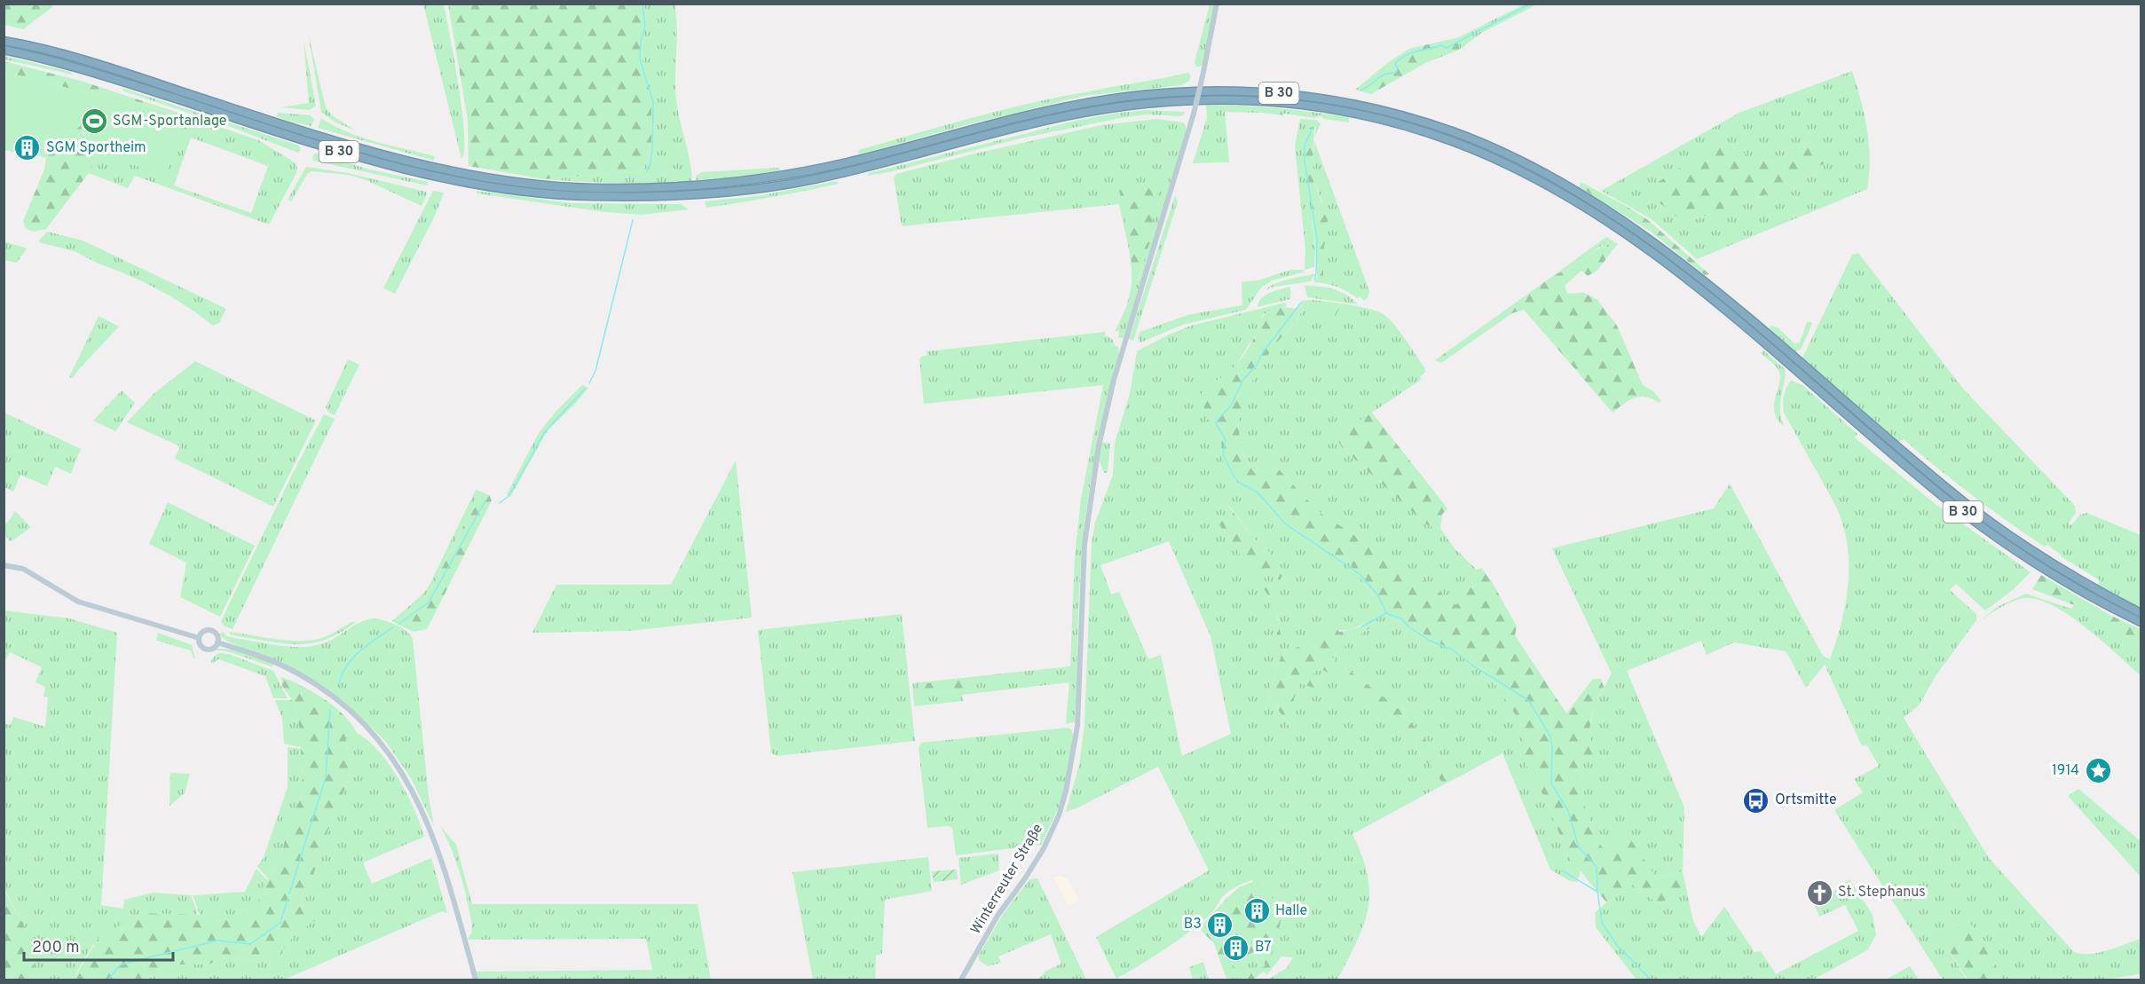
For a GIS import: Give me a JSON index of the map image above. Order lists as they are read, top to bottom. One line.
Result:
{"streets":{"highway":["B 30"],"street":["Winterreuter Straße"]},"places":{"sports":["SGM-Sportanlage"],"building":["SGM Sportheim","Halle","B3","B7"],"place":["1914"],"bus stop":["Ortsmitte"],"church":["St. Stephanus"]},"scale_bar":"200 m"}
